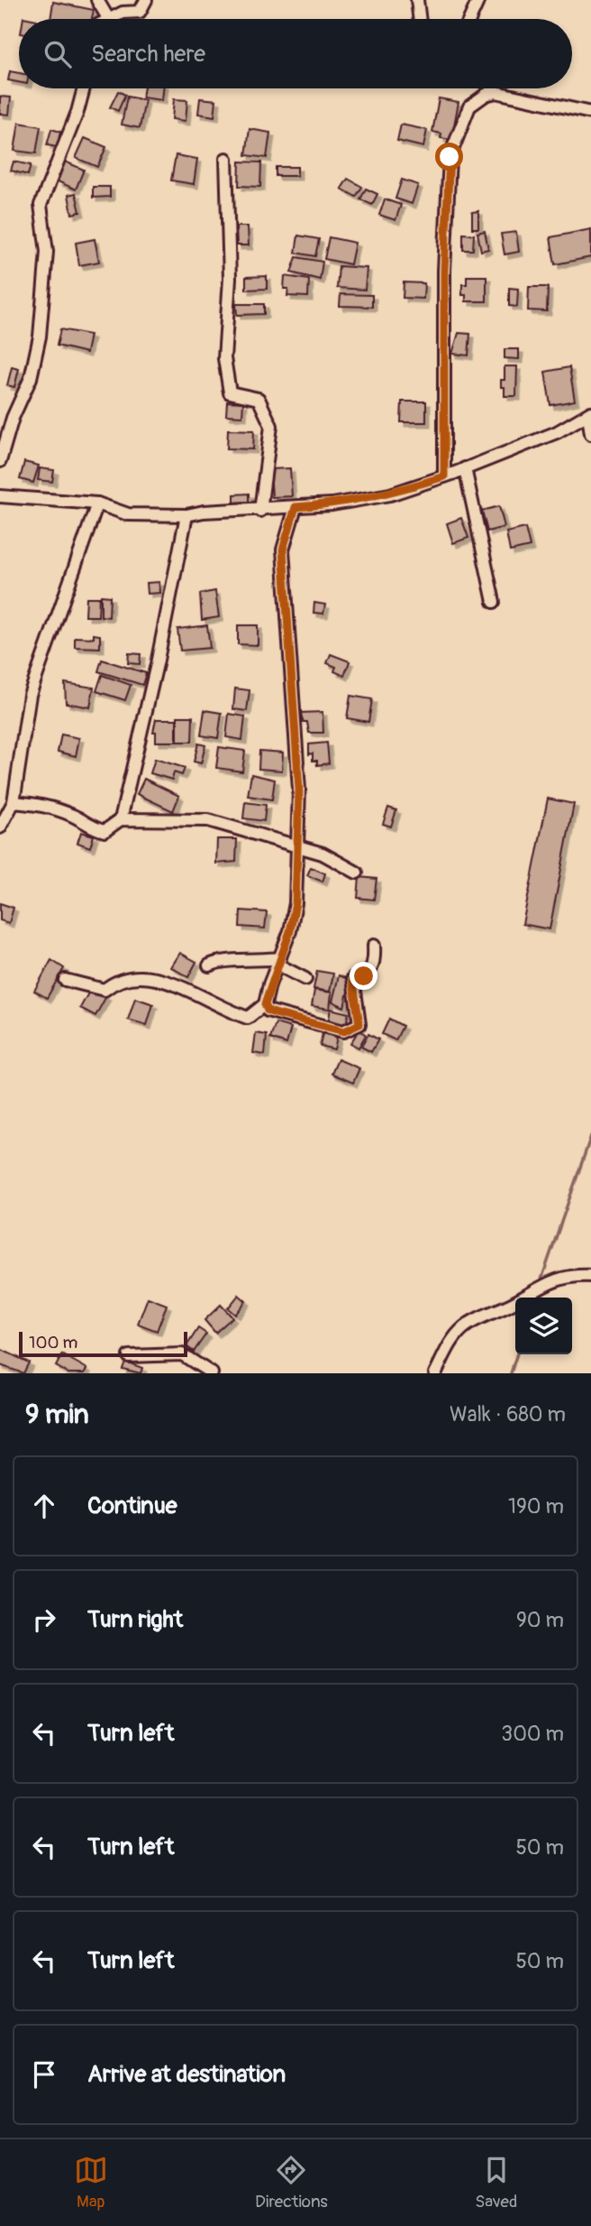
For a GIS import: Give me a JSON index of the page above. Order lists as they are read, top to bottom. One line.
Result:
{"scale_bar":"100 m","page":{"search":"Search here","scale":"100 m","heading":["9 min","Walk · 680 m"],"list":[["Continue","190 m"],["Turn right","90 m"],["Turn left","300 m"],["Turn left","50 m"],["Turn left","50 m"],"Arrive at destination"],"nav":["Map","Directions","Saved"]}}
